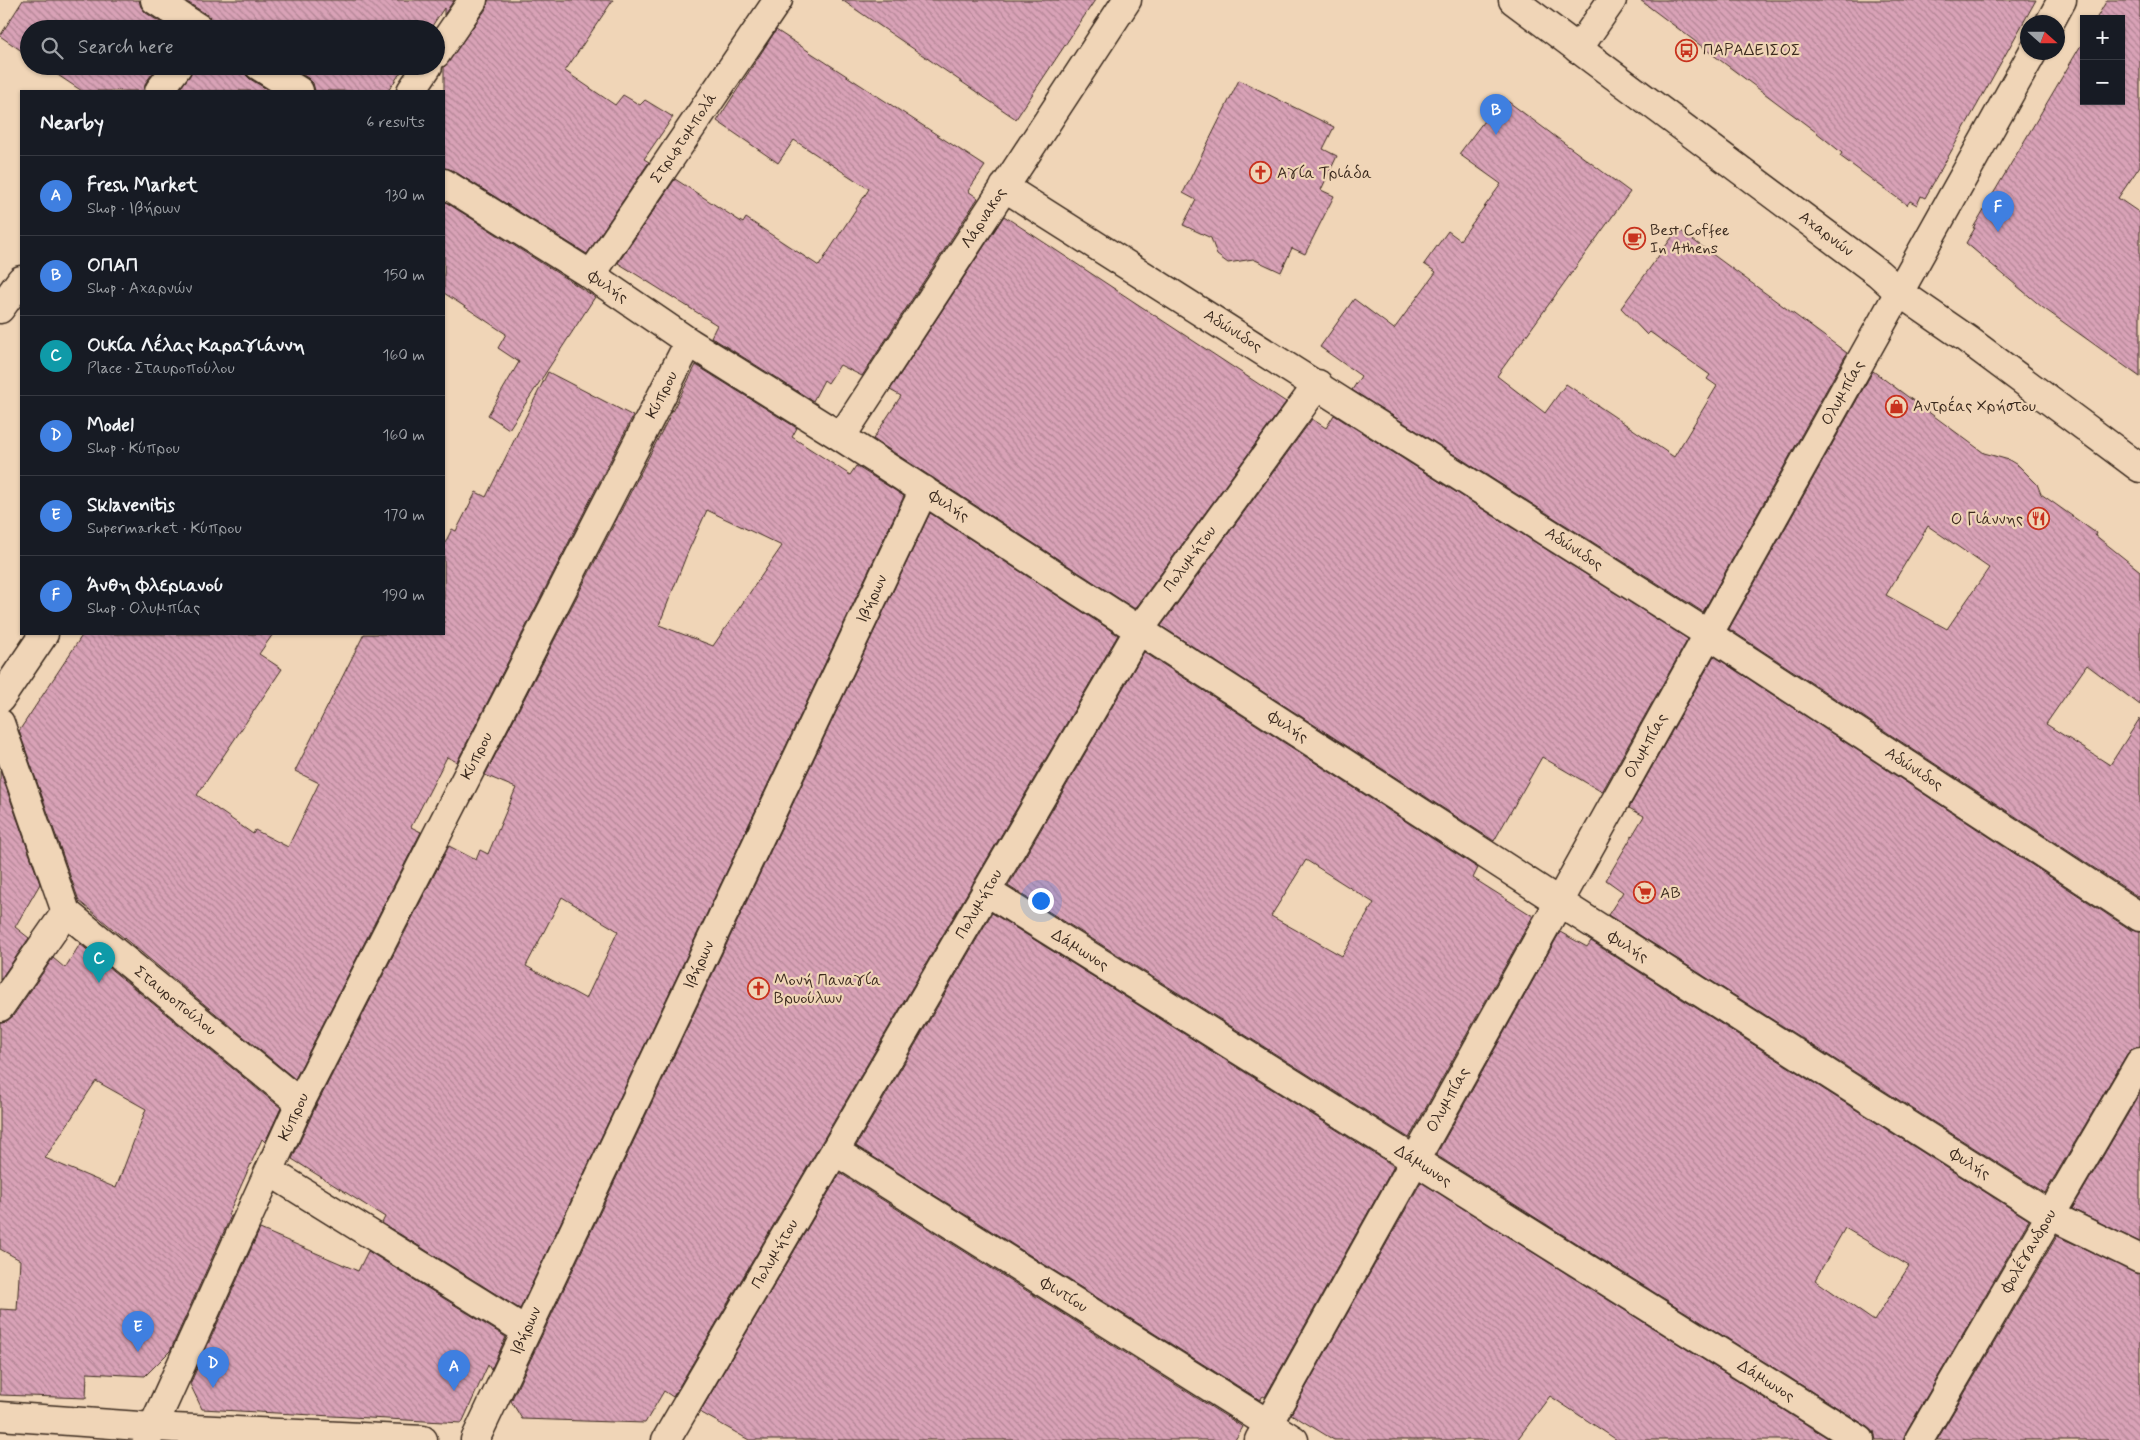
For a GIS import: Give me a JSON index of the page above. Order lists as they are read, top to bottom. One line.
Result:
{"streets":{"street":["Στριφτομπολά","Λάρνακος","Αχαρνών","Φυλής","Αδώνιδος","Ολυμπίας","Κύπρου","Πολυμήτου","Ιβήρων","Δάμωνος","Σταυροπούλου","Φολέγανδρου","Φιντίου"]},"crossings":[["Στριφτομπολά","Φυλής"],["Λάρνακος","Φυλής"],["Λάρνακος","Αδώνιδος"],["Αχαρνών","Ολυμπίας"],["Φυλής","Ολυμπίας"],["Φυλής","Κύπρου"],["Φυλής","Πολυμήτου"],["Φυλής","Ιβήρων"],["Φυλής","Φολέγανδρου"],["Αδώνιδος","Ολυμπίας"],["Αδώνιδος","Πολυμήτου"],["Ολυμπίας","Δάμωνος"],["Ολυμπίας","Φιντίου"],["Κύπρου","Σταυροπούλου"],["Πολυμήτου","Δάμωνος"],["Πολυμήτου","Φιντίου"]],"places":{"bus stop":["ΠΑΡΑΔΕΙΣΟΣ"],"church":["Αγία Τριάδα","Μονή Παναγία Βρυούλων"],"cafe":["Best Coffee In Athens"],"shop":["Αντρέας Χρήστου"],"restaurant":["Ο Γιάννης"],"supermarket":["AB"]},"north":"right","page":{"map_buttons":["+","−"],"search":"Search here","heading":["Nearby","6 results"],"pins":["B","F","C","E","D","A"],"list":[{"mark":"A","name":"Fresh Market","note":"Shop · Ιβήρων","value":"130 m"},{"mark":"B","name":"ΟΠΑΠ","note":"Shop · Αχαρνών","value":"150 m"},{"mark":"C","name":"Οικία Λέλας Καραγιάννη","note":"Place · Σταυροπούλου","value":"160 m"},{"mark":"D","name":"Model","note":"Shop · Κύπρου","value":"160 m"},{"mark":"E","name":"Sklavenitis","note":"Supermarket · Κύπρου","value":"170 m"},{"mark":"F","name":"Άνθη Φλεριανού","note":"Shop · Ολυμπίας","value":"190 m"}]}}
